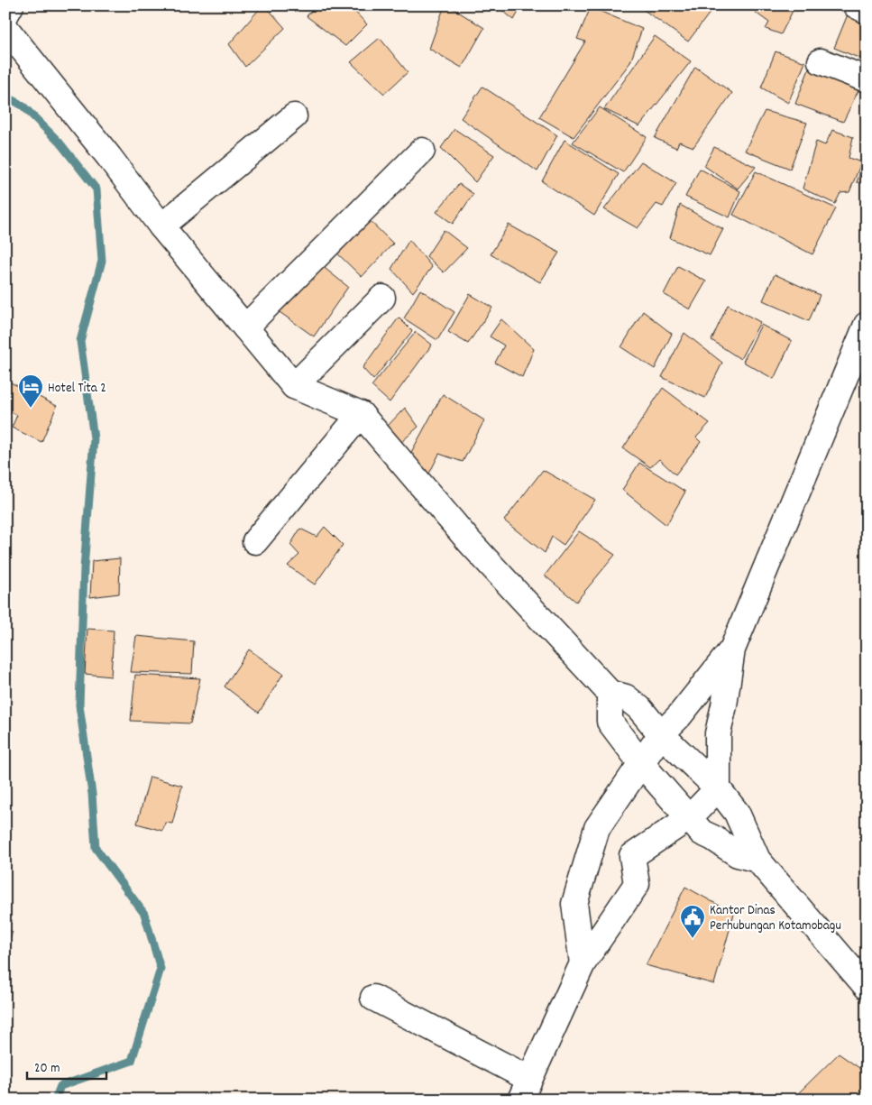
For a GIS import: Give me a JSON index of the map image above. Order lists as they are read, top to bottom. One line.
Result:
{"places":{"hotel":["Hotel Tita 2"],"public building":["Kantor Dinas Perhubungan Kotamobagu"]},"scale_bar":"20 m"}
